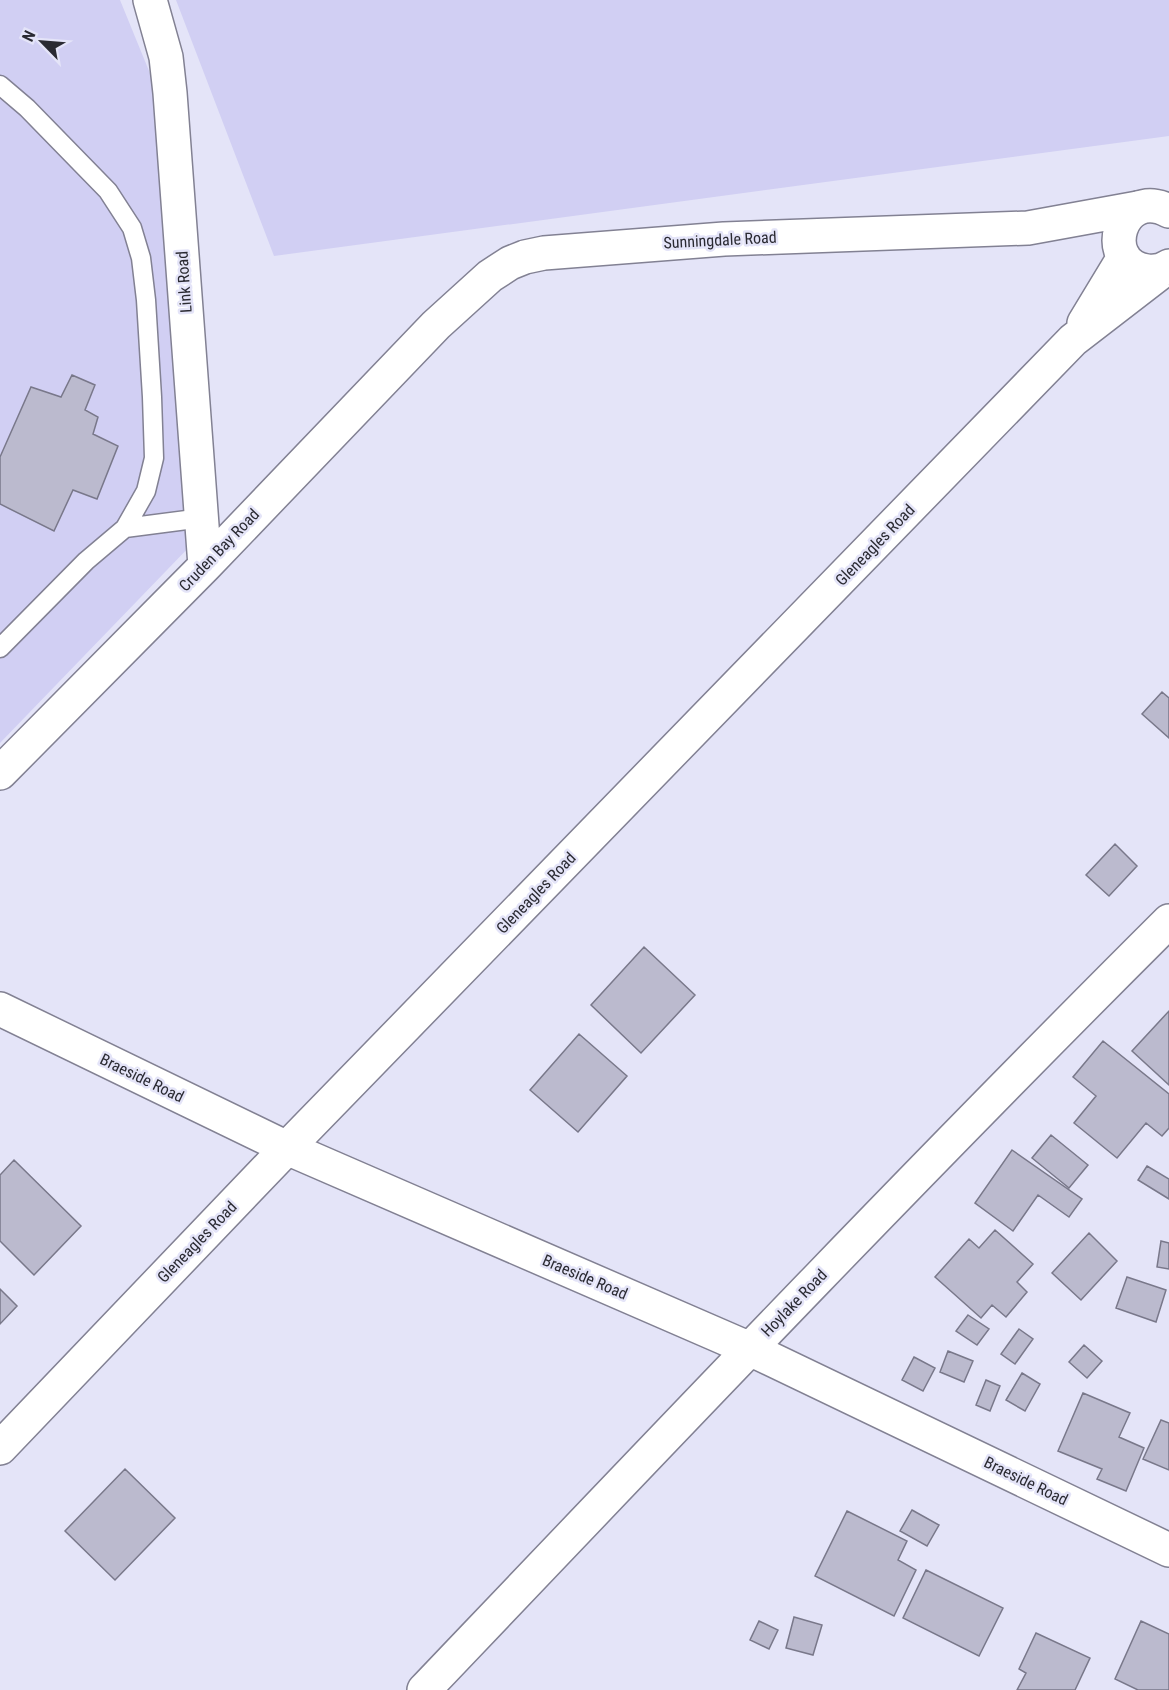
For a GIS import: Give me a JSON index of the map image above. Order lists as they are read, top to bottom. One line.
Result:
{"streets":{"street":["Sunningdale Road","Link Road","Gleneagles Road","Cruden Bay Road","Braeside Road","Hoylake Road"]},"crossings":[["Sunningdale Road","Gleneagles Road"],["Sunningdale Road","Cruden Bay Road"],["Link Road","Cruden Bay Road"],["Gleneagles Road","Braeside Road"],["Braeside Road","Hoylake Road"]],"north":"top left"}
